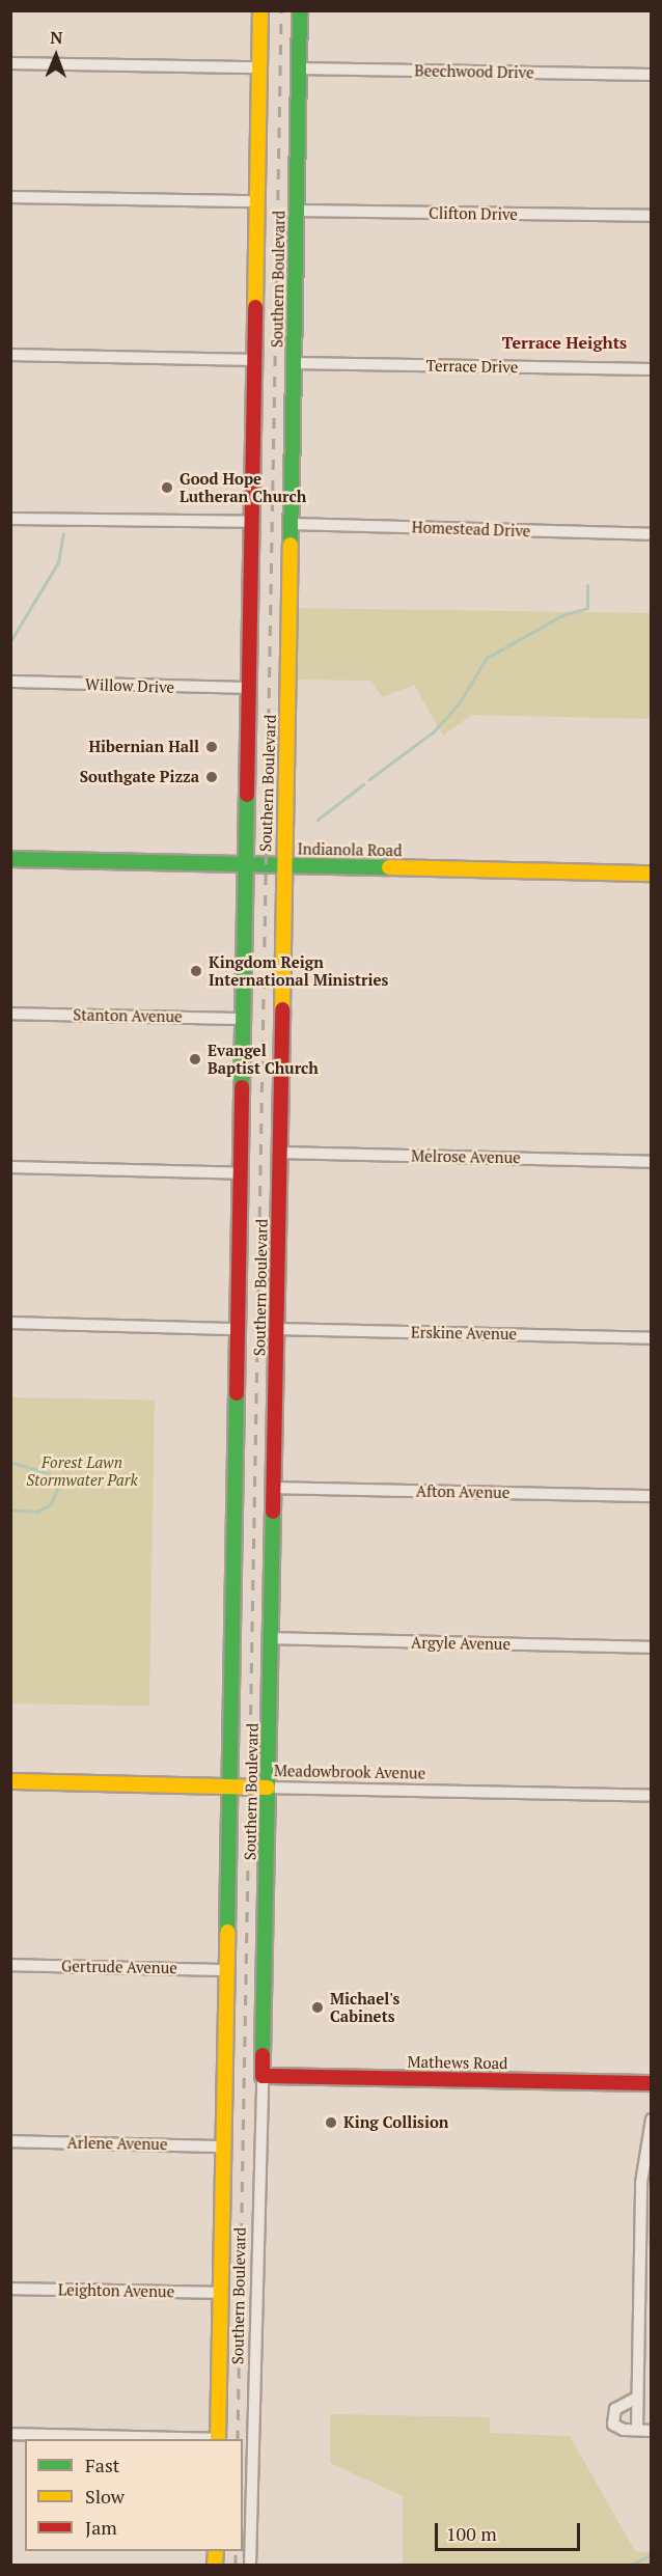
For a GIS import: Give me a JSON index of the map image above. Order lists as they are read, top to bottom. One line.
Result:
{"streets":{"street":["Beechwood Drive","Clifton Drive","Southern Boulevard","Terrace Drive","Homestead Drive","Willow Drive","Indianola Road","Stanton Avenue","Melrose Avenue","Erskine Avenue","Afton Avenue","Argyle Avenue","Meadowbrook Avenue","Gertrude Avenue","Mathews Road","Arlene Avenue","Leighton Avenue"]},"crossings":[["Beechwood Drive","Southern Boulevard"],["Clifton Drive","Southern Boulevard"],["Southern Boulevard","Terrace Drive"],["Southern Boulevard","Homestead Drive"],["Southern Boulevard","Willow Drive"],["Southern Boulevard","Indianola Road"],["Southern Boulevard","Stanton Avenue"],["Southern Boulevard","Melrose Avenue"],["Southern Boulevard","Erskine Avenue"],["Southern Boulevard","Afton Avenue"],["Southern Boulevard","Argyle Avenue"],["Southern Boulevard","Meadowbrook Avenue"],["Southern Boulevard","Gertrude Avenue"],["Southern Boulevard","Mathews Road"],["Southern Boulevard","Arlene Avenue"],["Southern Boulevard","Leighton Avenue"]],"districts":["Terrace Heights"],"parks":["Forest Lawn Stormwater Park"],"places":["Good Hope Lutheran Church","Hibernian Hall","Southgate Pizza","Kingdom Reign International Ministries","Evangel Baptist Church","Michael's Cabinets","King Collision"],"legend":["Fast","Slow","Jam"],"scale_bar":"100 m","north":"top"}
